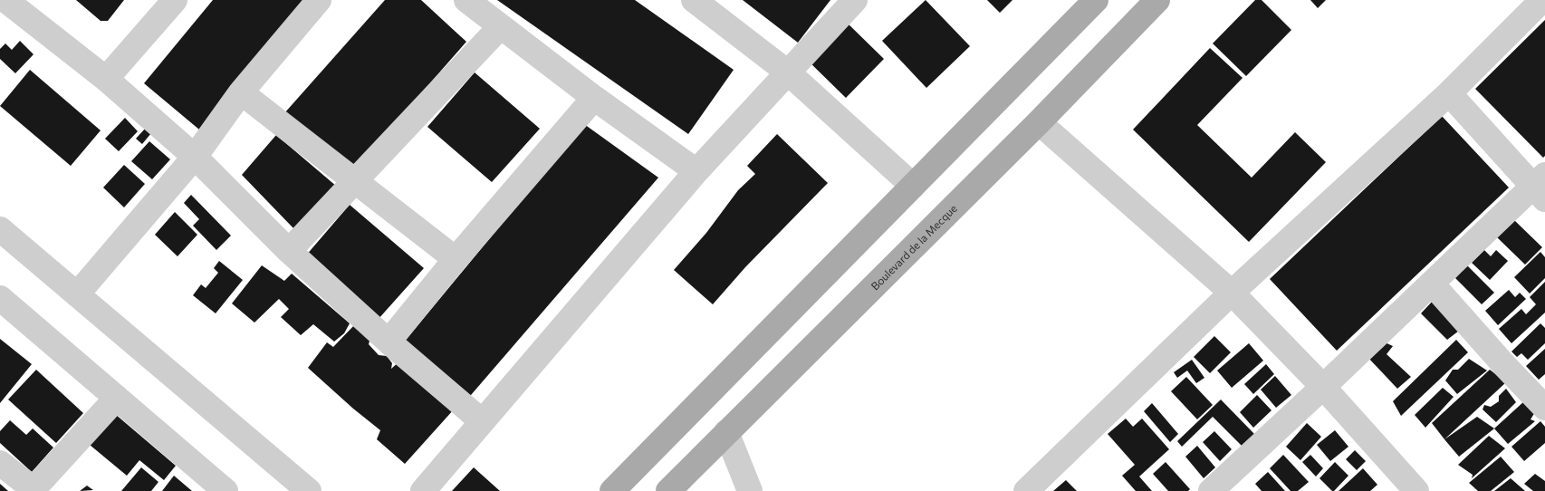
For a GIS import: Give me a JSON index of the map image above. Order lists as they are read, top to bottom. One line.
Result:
{"streets":{"main road":["Boulevard de la Mecque"]}}
